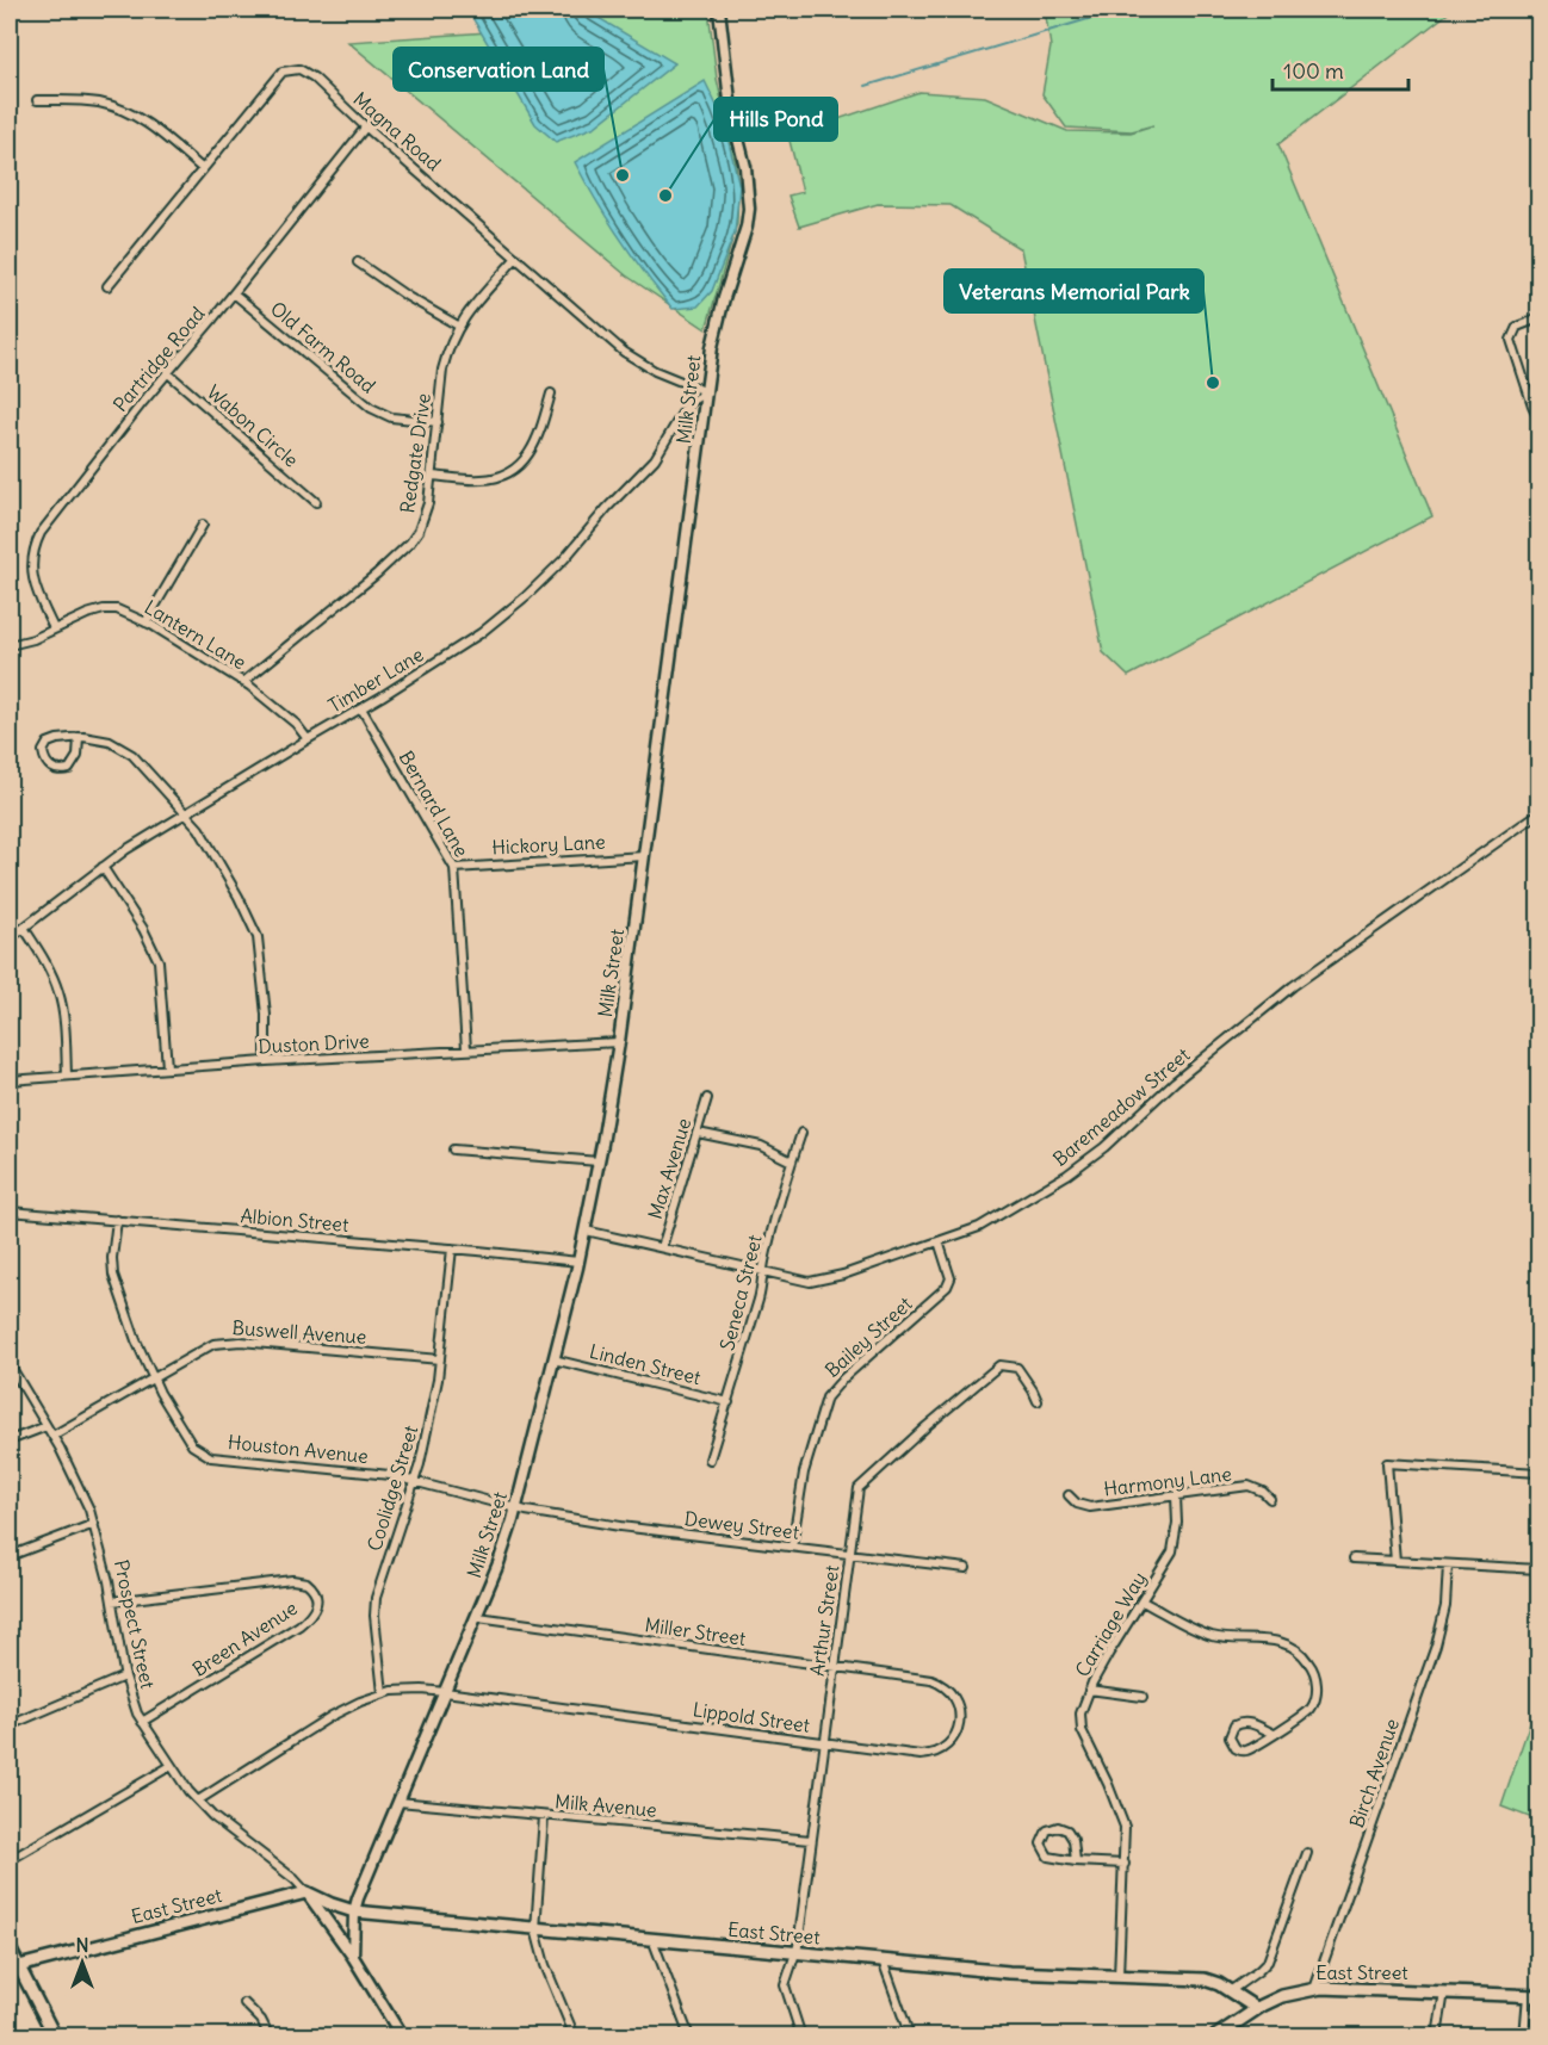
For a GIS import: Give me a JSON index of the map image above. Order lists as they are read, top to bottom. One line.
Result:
{"streets":{"main road":["East Street"],"street":["Magna Road","Old Farm Road","Partridge Road","Milk Street","Wabon Circle","Redgate Drive","Lantern Lane","Timber Lane","Bernard Lane","Hickory Lane","Duston Drive","Baremeadow Street","Max Avenue","Albion Street","Seneca Street","Buswell Avenue","Bailey Street","Linden Street","Houston Avenue","Harmony Lane","Coolidge Street","Dewey Street","Arthur Street","Prospect Street","Carriage Way","Miller Street","Breen Avenue","Lippold Street","Birch Avenue","Milk Avenue"]},"crossings":[["Magna Road","Partridge Road"],["Magna Road","Milk Street"],["Magna Road","Redgate Drive"],["Magna Road","Timber Lane"],["Old Farm Road","Partridge Road"],["Old Farm Road","Redgate Drive"],["Partridge Road","Wabon Circle"],["Partridge Road","Lantern Lane"],["Milk Street","Timber Lane"],["Milk Street","Hickory Lane"],["Milk Street","Duston Drive"],["Milk Street","Baremeadow Street"],["Milk Street","Albion Street"],["Milk Street","Linden Street"],["Milk Street","Houston Avenue"],["Milk Street","Dewey Street"],["Milk Street","Miller Street"],["Milk Street","Lippold Street"],["Milk Street","Milk Avenue"],["Milk Street","East Street"],["Redgate Drive","Lantern Lane"],["Lantern Lane","Timber Lane"],["Timber Lane","Bernard Lane"],["Bernard Lane","Hickory Lane"],["Bernard Lane","Duston Drive"],["Baremeadow Street","Max Avenue"],["Baremeadow Street","Seneca Street"],["Baremeadow Street","Bailey Street"],["Albion Street","Houston Avenue"],["Albion Street","Coolidge Street"],["Seneca Street","Linden Street"],["Buswell Avenue","Houston Avenue"],["Buswell Avenue","Coolidge Street"],["Buswell Avenue","Prospect Street"],["Bailey Street","Dewey Street"],["Houston Avenue","Coolidge Street"],["Houston Avenue","Dewey Street"],["Harmony Lane","Carriage Way"],["Coolidge Street","Lippold Street"],["Dewey Street","Arthur Street"],["Arthur Street","Miller Street"],["Arthur Street","Lippold Street"],["Arthur Street","Milk Avenue"],["Arthur Street","East Street"],["Prospect Street","Breen Avenue"],["Prospect Street","Lippold Street"],["Prospect Street","East Street"],["Carriage Way","East Street"],["Miller Street","Lippold Street"],["Birch Avenue","East Street"]],"places":["Conservation Land","Hills Pond","Veterans Memorial Park"],"scale_bar":"100 m","north":"top"}
